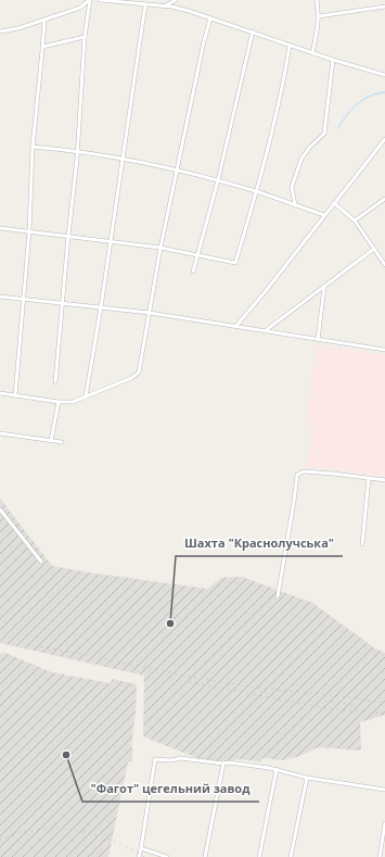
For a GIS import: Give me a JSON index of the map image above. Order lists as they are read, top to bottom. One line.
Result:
{"places":["Шахта \"Краснолучська\"","\"Фагот\" цегельний завод"]}
